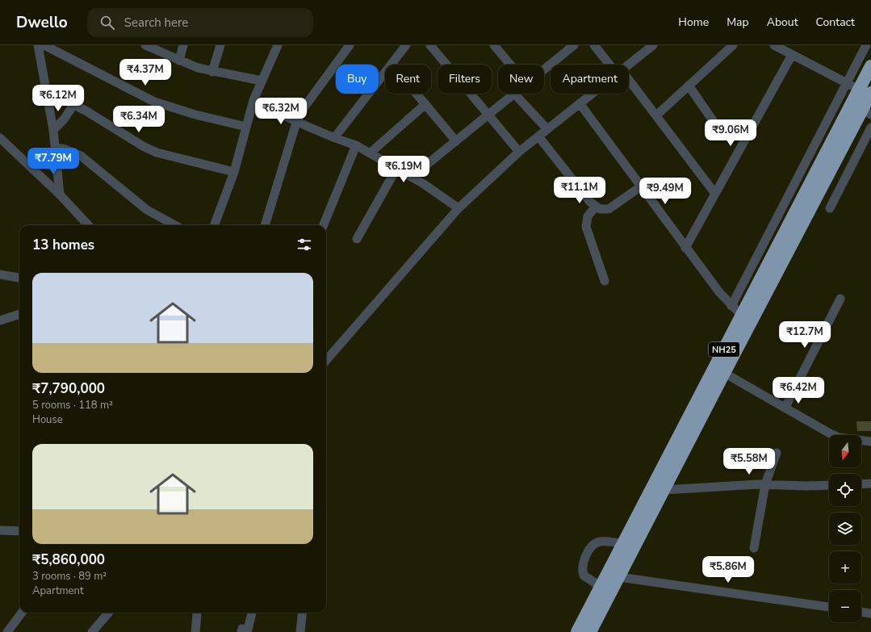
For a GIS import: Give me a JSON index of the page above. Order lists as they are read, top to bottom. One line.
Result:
{"streets":{"highway":["NH25"]},"north":"bottom","page":{"header":"Dwello","search":"Search here","nav":["Home","Map","About","Contact"],"price":["₹4.37M","₹6.12M","₹6.32M","₹6.34M","₹9.06M","₹7.79M","₹6.19M","₹11.1M","₹9.49M","₹12.7M","₹6.42M","₹5.58M","₹5.86M"],"chip":["Buy","Rent","Filters","New","Apartment"],"heading":"13 homes","list":[{"name":"₹7,790,000","note":"5 rooms · 118 m² · House"},{"name":"₹5,860,000","note":"3 rooms · 89 m² · Apartment"}],"map_buttons":["+","−"]}}
